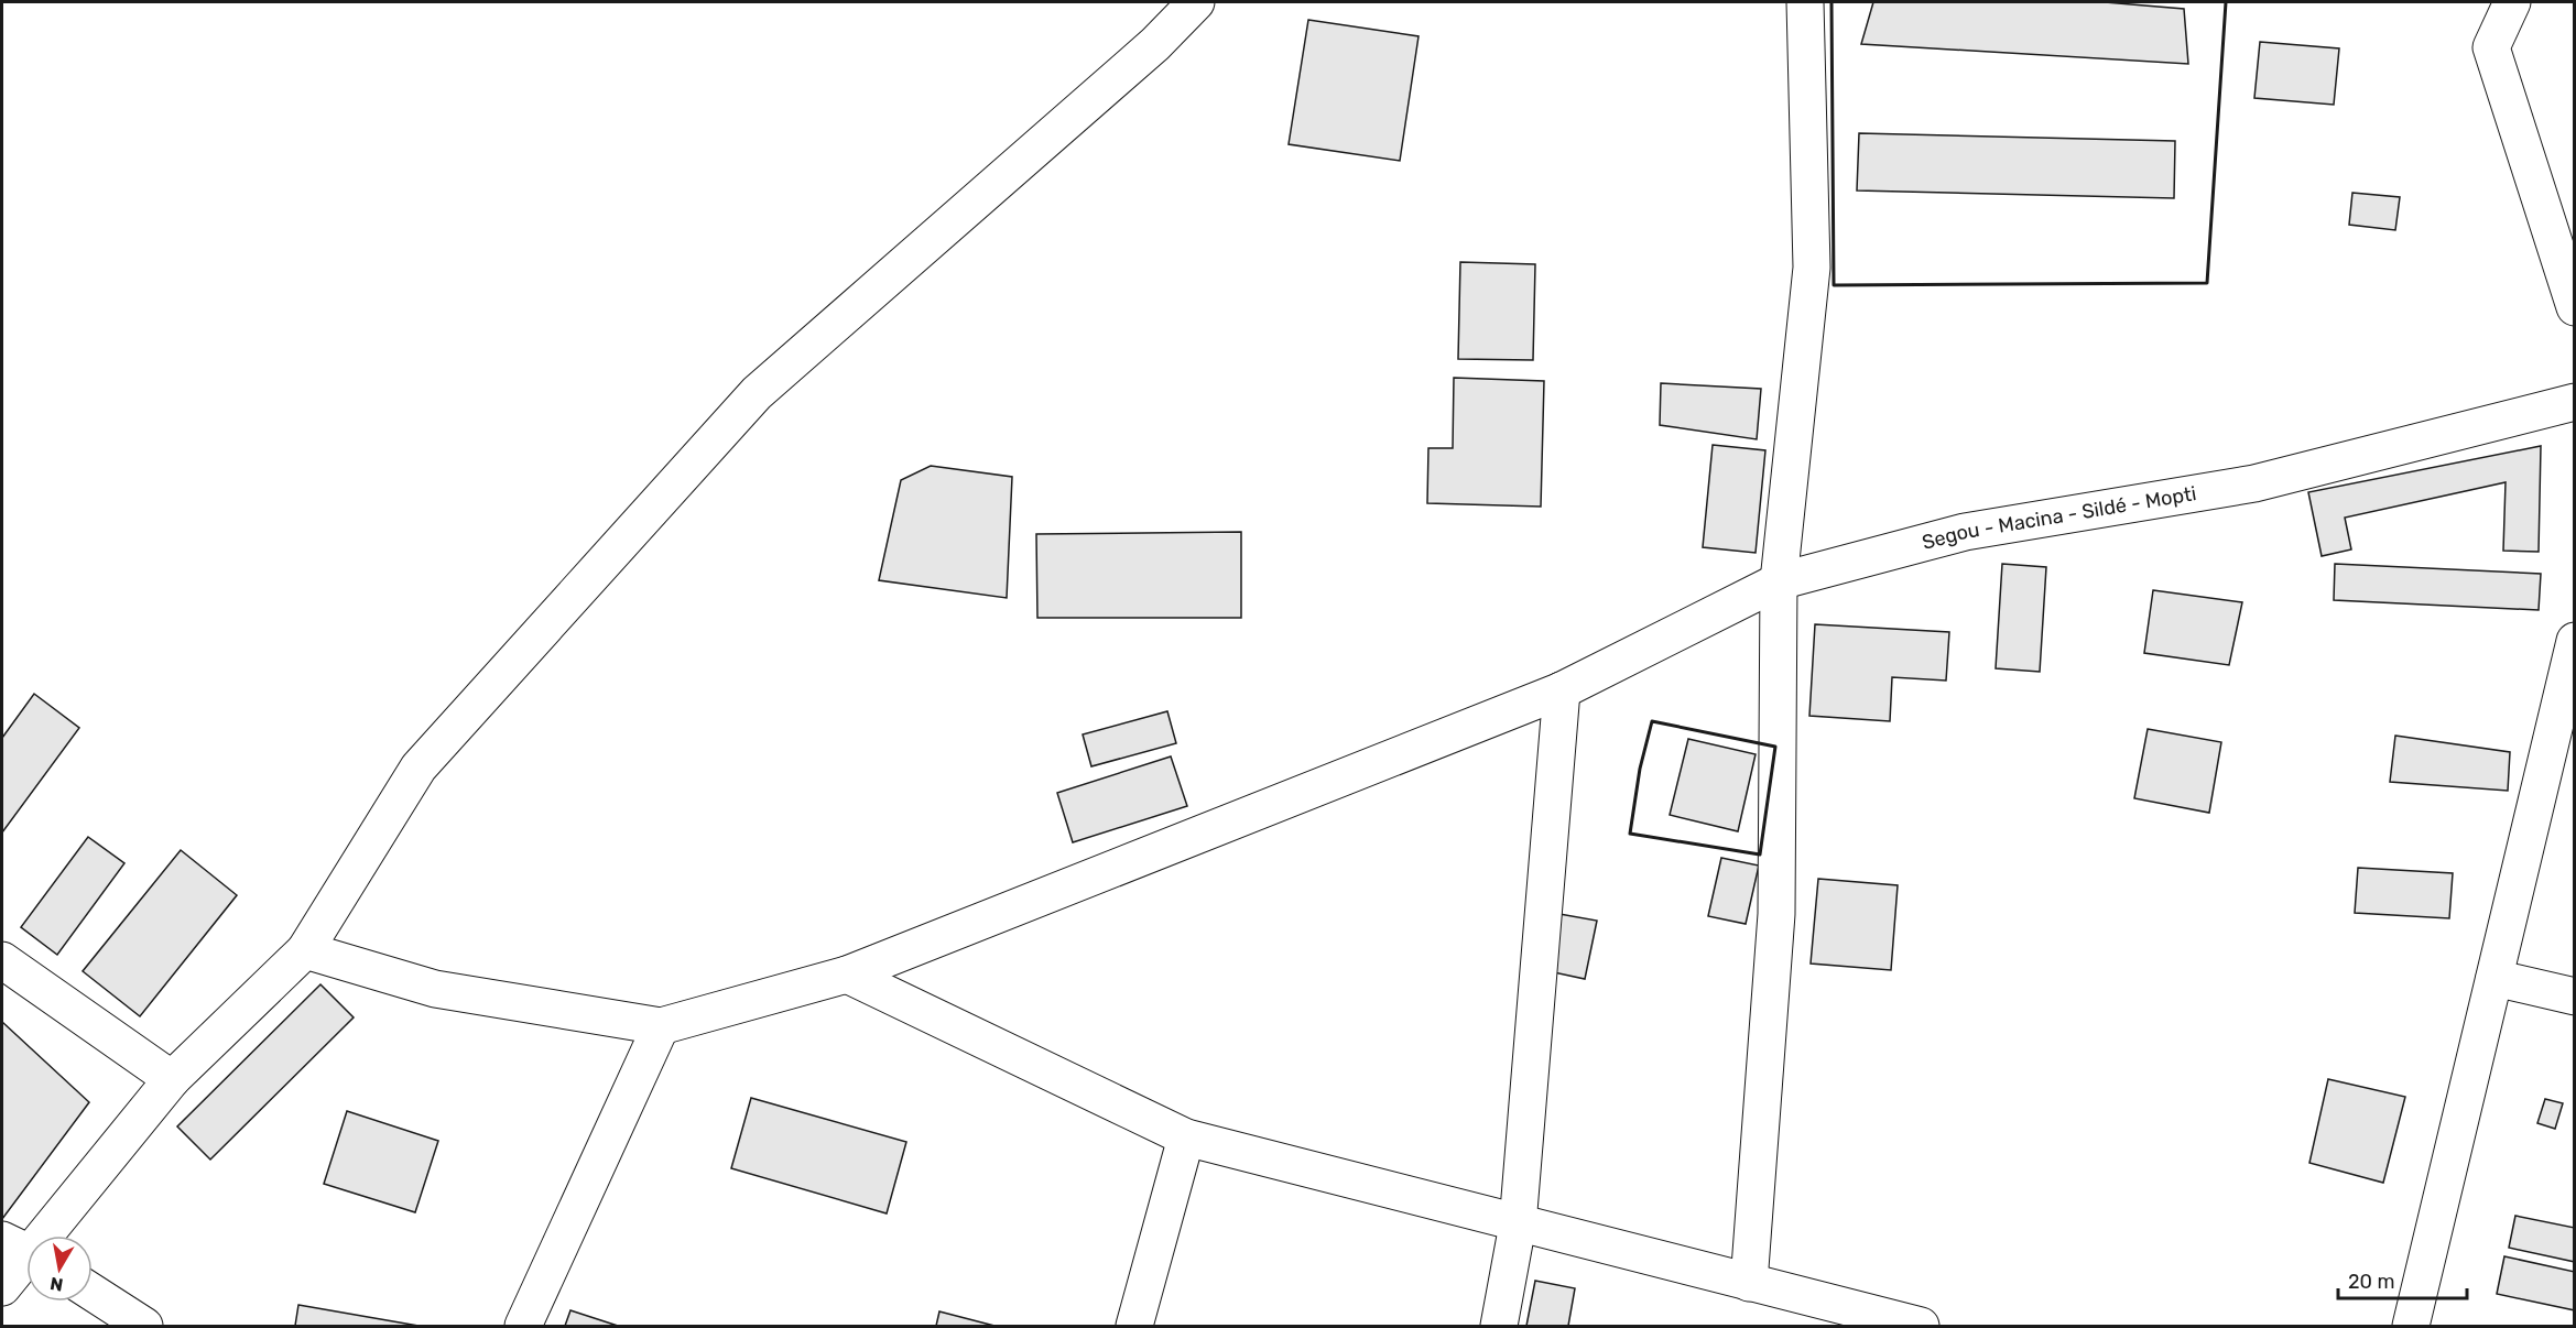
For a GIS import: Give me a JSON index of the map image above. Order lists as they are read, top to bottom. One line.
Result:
{"streets":{"street":["Segou - Macina - Sildé - Mopti"]},"scale_bar":"20 m","north":"bottom"}
